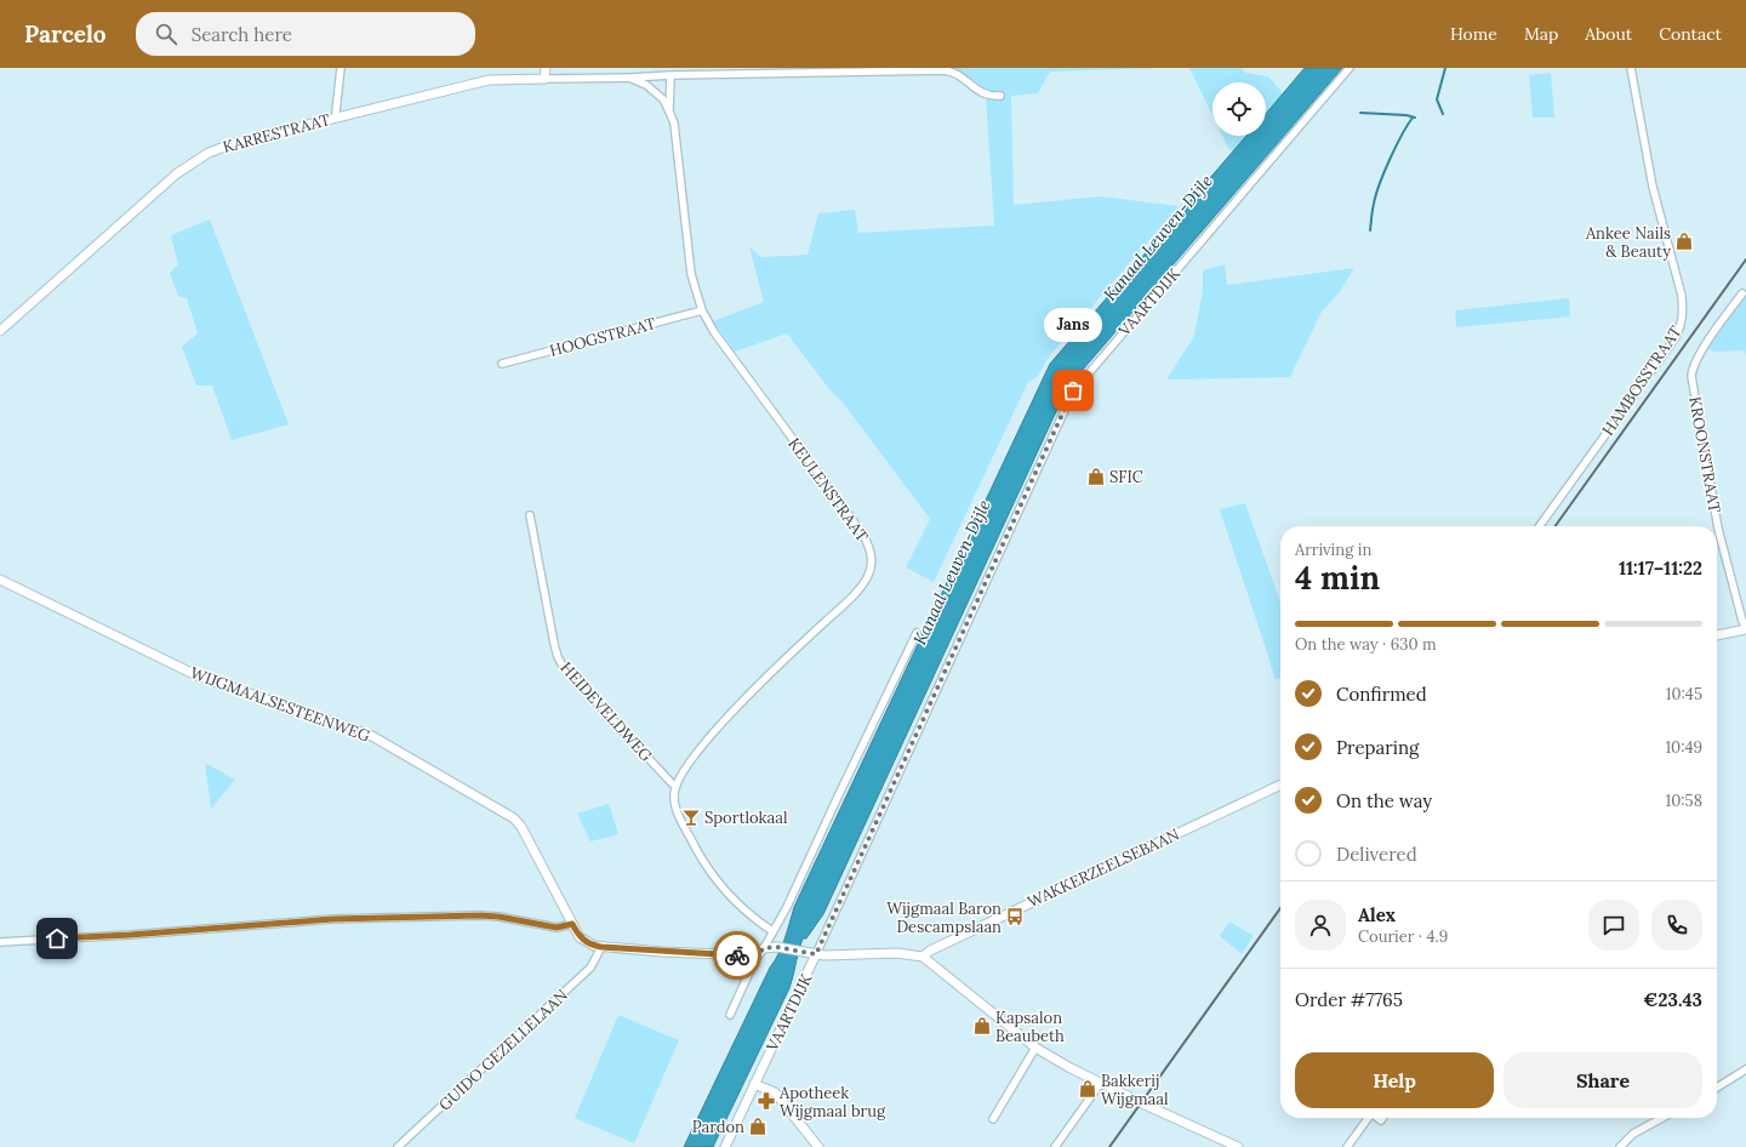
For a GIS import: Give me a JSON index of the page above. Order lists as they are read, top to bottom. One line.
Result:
{"streets":{"street":["KARRESTRAAT","VAARTDIJK","HOOGSTRAAT","HAMBOSSTRAAT","KROONSTRAAT","KEULENSTRAAT","WIJGMAALSESTEENWEG","HEIDEVELDWEG","WAKKERZEELSEBAAN","GUIDO GEZELLELAAN"]},"crossings":[["KARRESTRAAT","KEULENSTRAAT"],["VAARTDIJK","WIJGMAALSESTEENWEG"],["HOOGSTRAAT","KEULENSTRAAT"],["KEULENSTRAAT","HEIDEVELDWEG"],["WIJGMAALSESTEENWEG","GUIDO GEZELLELAAN"]],"water":["Kanaal Leuven-Dijle"],"places":{"shop":["Ankee Nails & Beauty","SFIC","Kapsalon Beaubeth","Bakkerij Wijgmaal","Pardon"],"other":["Jans"],"bar":["Sportlokaal"],"bus stop":["Wijgmaal Baron Descampslaan"],"pharmacy":["Apotheek Wijgmaal brug"]},"page":{"header":"Parcelo","search":"Search here","nav":["Home","Map","About","Contact"],"bubble":"Jans","heading":["4 min","Arriving in","11:17–11:22"],"panel":["Alex","Courier · 4.9","Order #7765","€23.43"],"bar":"On the way · 630 m","list":[["Confirmed","10:45"],["Preparing","10:49"],["On the way","10:58"],"Delivered"],"buttons":["Help","Share"]}}
